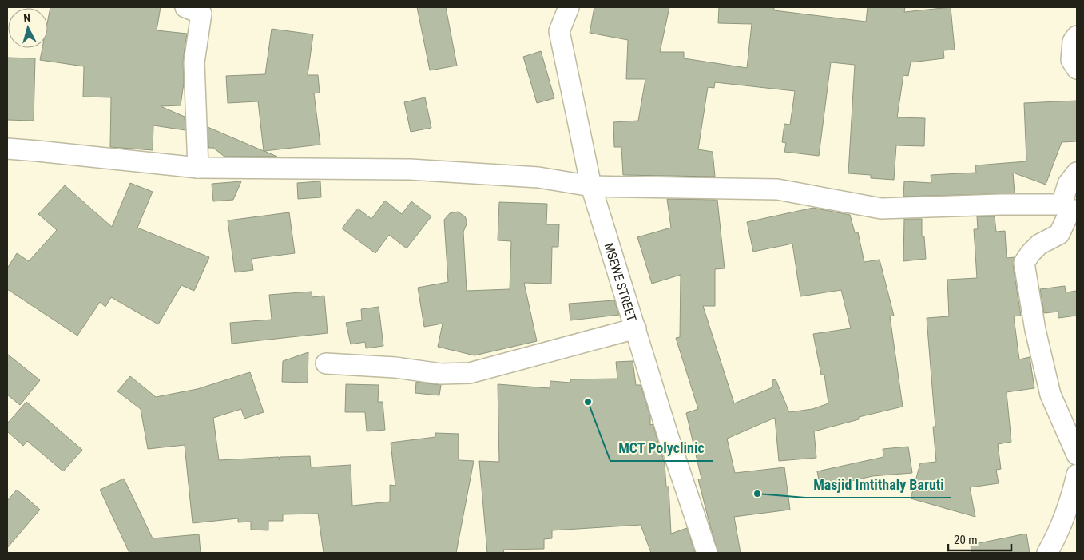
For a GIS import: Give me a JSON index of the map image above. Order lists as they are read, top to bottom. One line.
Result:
{"streets":{"street":["MSEWE STREET"]},"places":["MCT Polyclinic","Masjid Imtithaly Baruti"],"scale_bar":"20 m","north":"top"}
